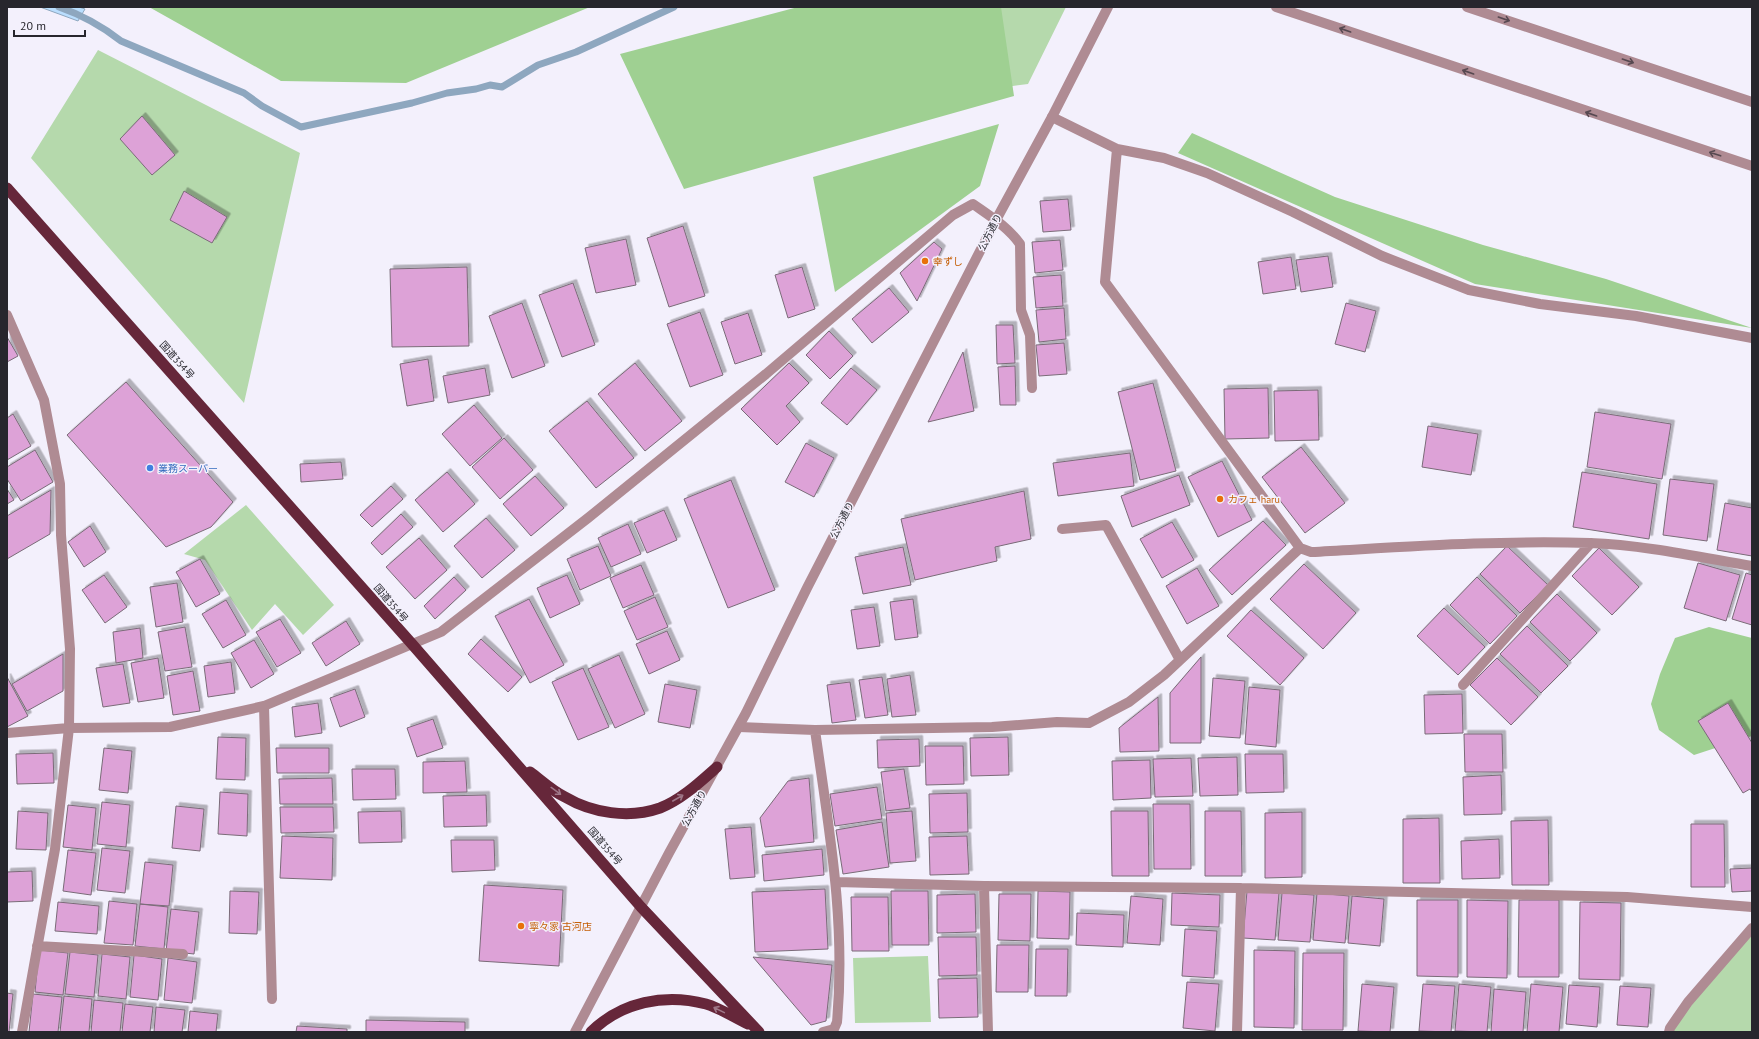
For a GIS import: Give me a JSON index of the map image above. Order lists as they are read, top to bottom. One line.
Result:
{"streets":{"highway":["国道354号"],"street":["公方通り"]},"crossings":[["公方通り","国道354号"]],"places":["幸ずし","業務スーパー","カフェ haru","寧々家 古河店"],"scale_bar":"20 m"}
